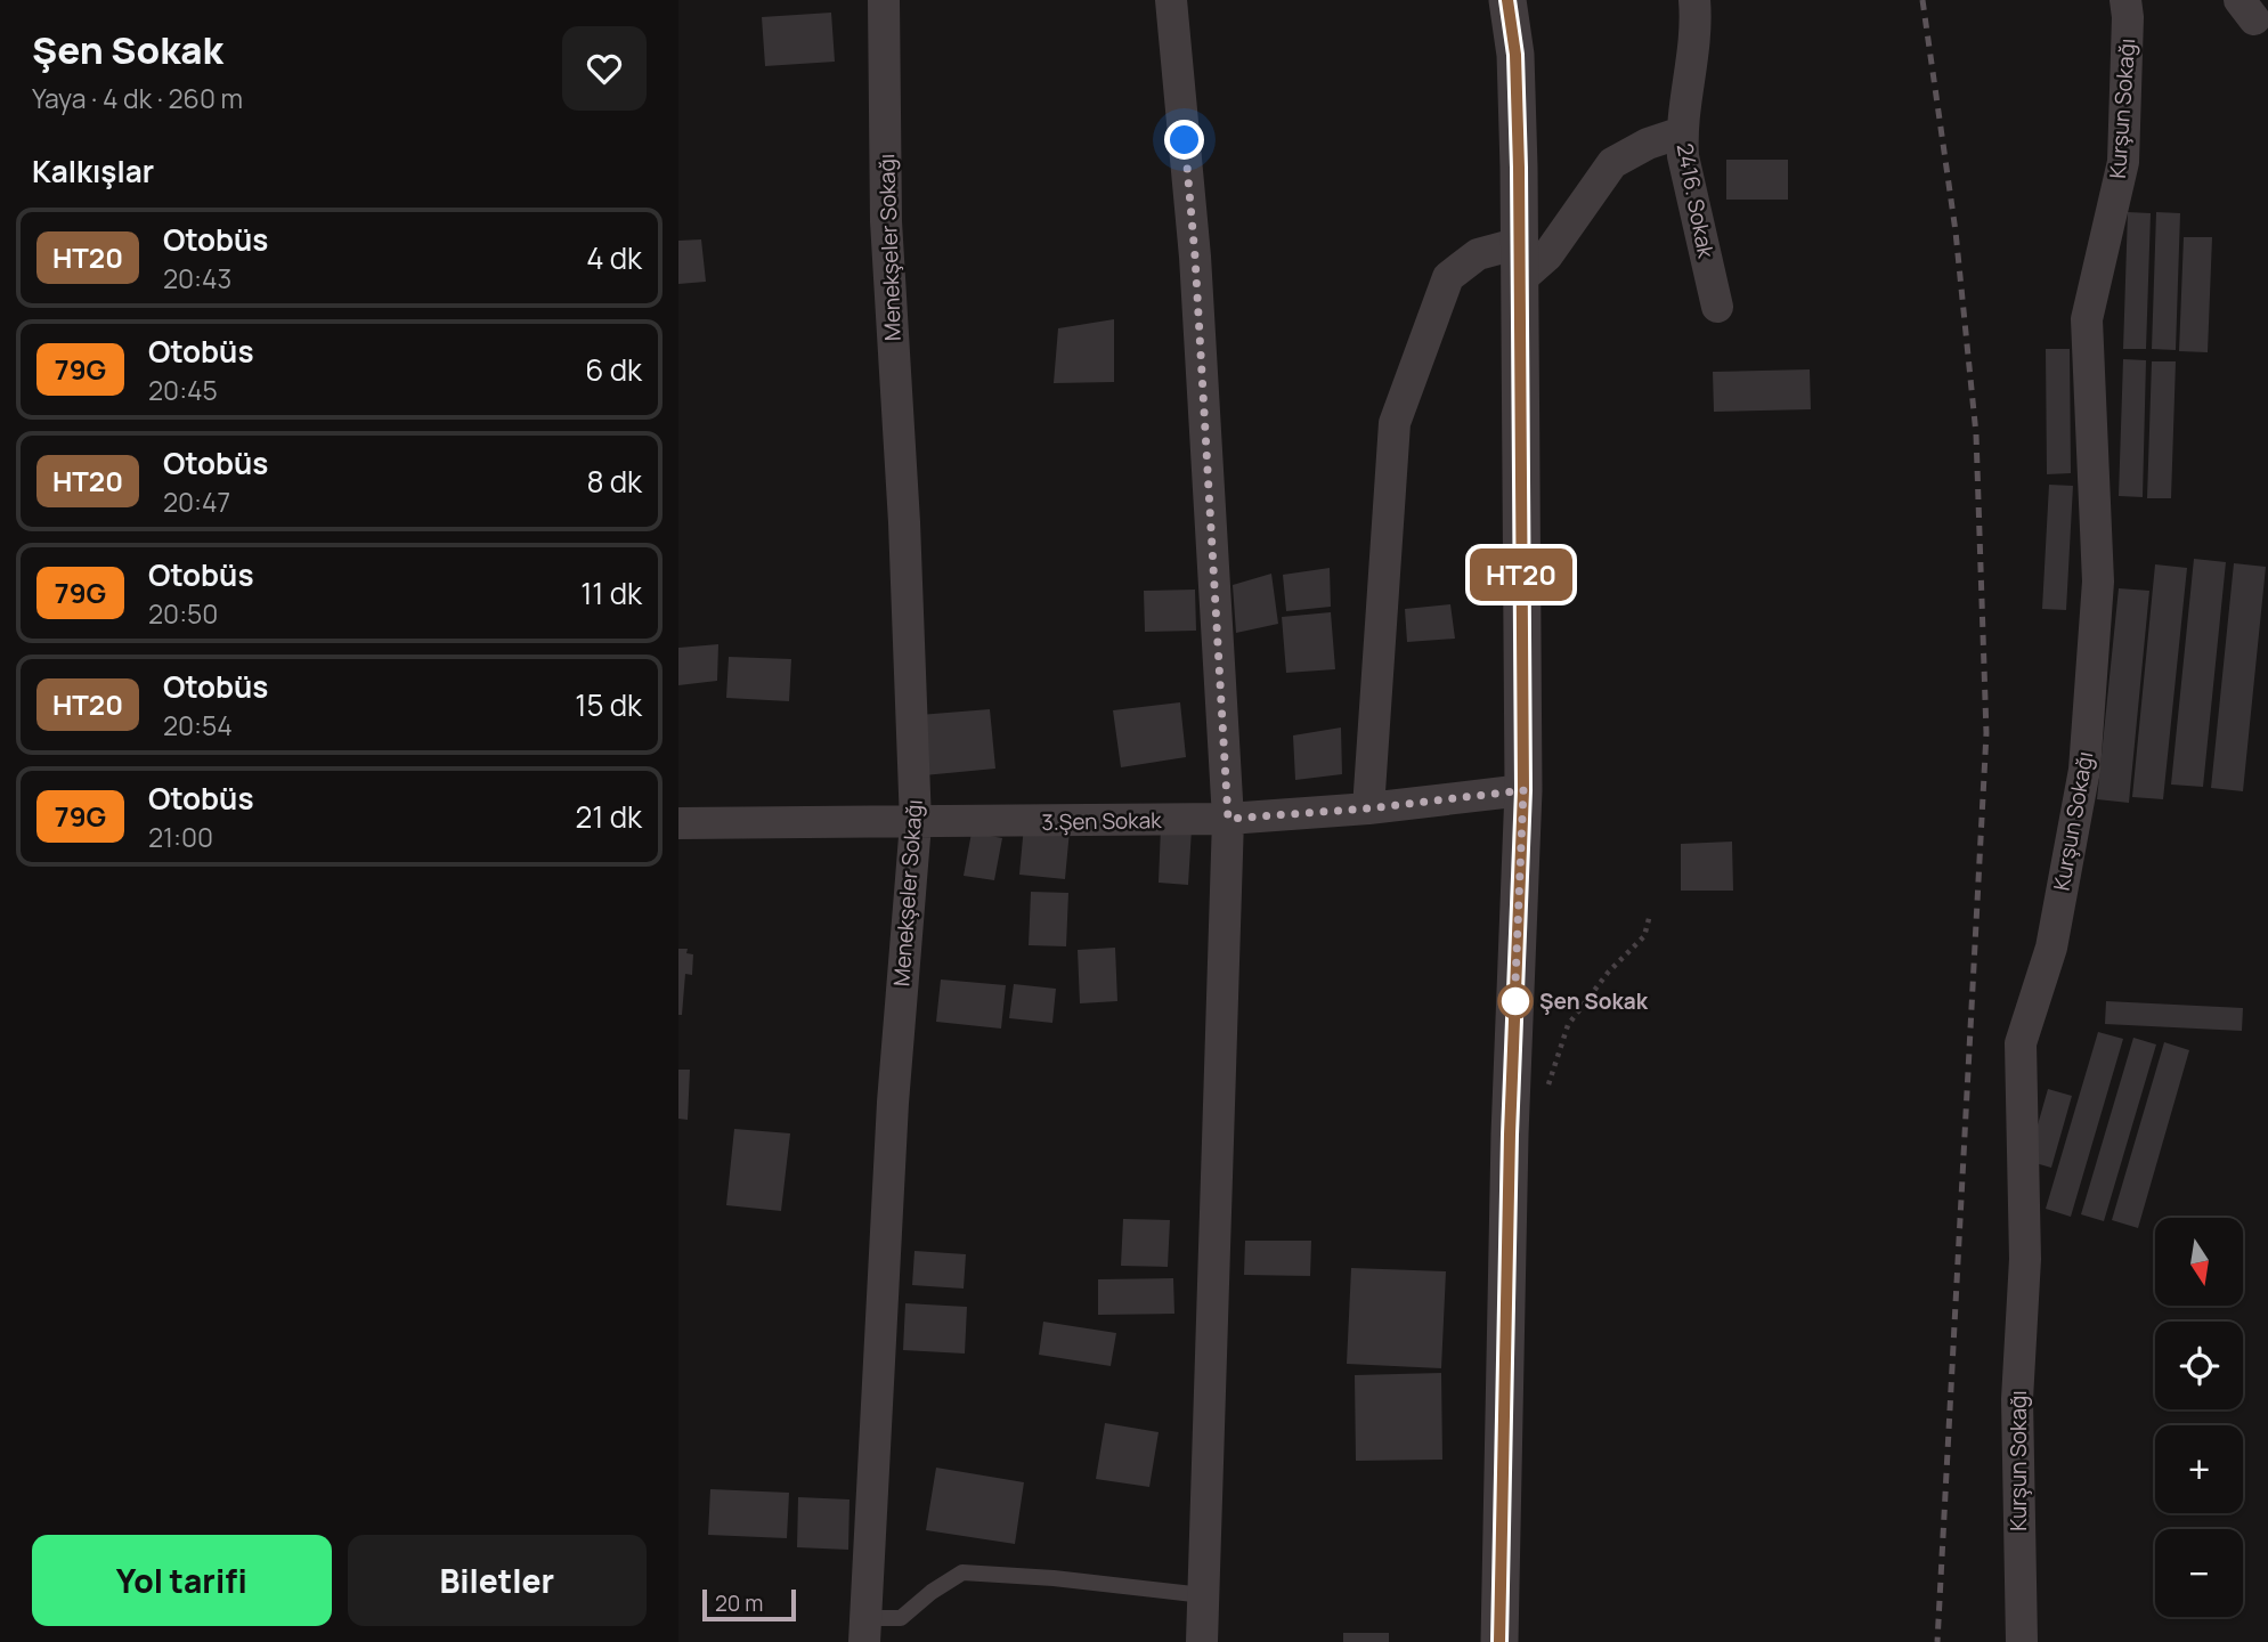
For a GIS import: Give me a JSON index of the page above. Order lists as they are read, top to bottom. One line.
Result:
{"streets":{"street":["Kurşun Sokağı","2416. Sokak","Menekşeler Sokağı","3.Şen Sokak"]},"crossings":[["Menekşeler Sokağı","3.Şen Sokak"]],"places":["Şen Sokak"],"lines":["bus line HT20"],"scale_bar":"20 m","north":"bottom","page":{"heading":[["Şen Sokak","Yaya · 4 dk · 260 m"],"Kalkışlar"],"on_map":"HT20","list":[{"mark":"HT20","name":"Otobüs","note":"20:43","value":"4 dk"},{"mark":"79G","name":"Otobüs","note":"20:45","value":"6 dk"},{"mark":"HT20","name":"Otobüs","note":"20:47","value":"8 dk"},{"mark":"79G","name":"Otobüs","note":"20:50","value":"11 dk"},{"mark":"HT20","name":"Otobüs","note":"20:54","value":"15 dk"},{"mark":"79G","name":"Otobüs","note":"21:00","value":"21 dk"}],"map_buttons":["+","−"],"buttons":["Yol tarifi","Biletler"],"scale":"20 m"}}
